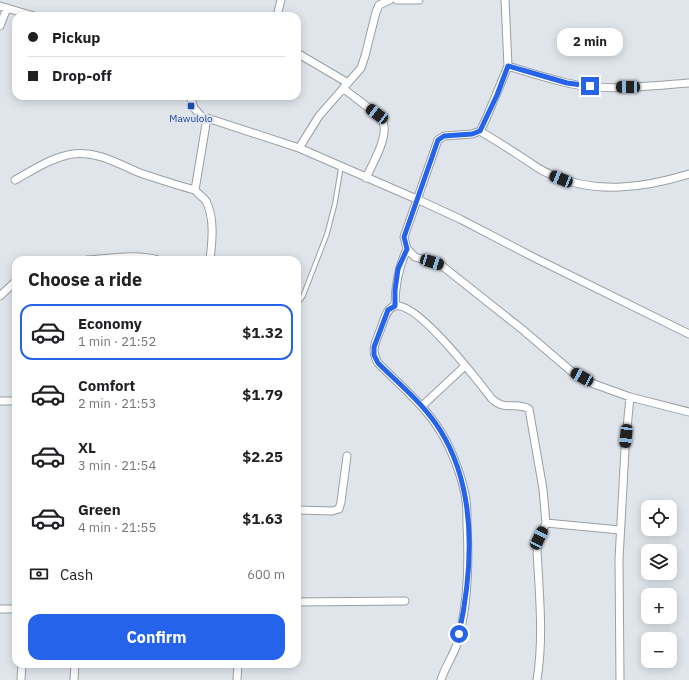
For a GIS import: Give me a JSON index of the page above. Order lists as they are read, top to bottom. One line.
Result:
{"places":{"transit":["Mawulolo"]},"page":{"banner":["Pickup","Drop-off"],"bubble":"2 min","heading":"Choose a ride","list":[{"name":"Economy","note":"1 min · 21:52","value":"$1.32"},{"name":"Comfort","note":"2 min · 21:53","value":"$1.79"},{"name":"XL","note":"3 min · 21:54","value":"$2.25"},{"name":"Green","note":"4 min · 21:55","value":"$1.63"}],"map_buttons":["+","−"],"pay":["Cash","600 m"],"buttons":"Confirm"}}
